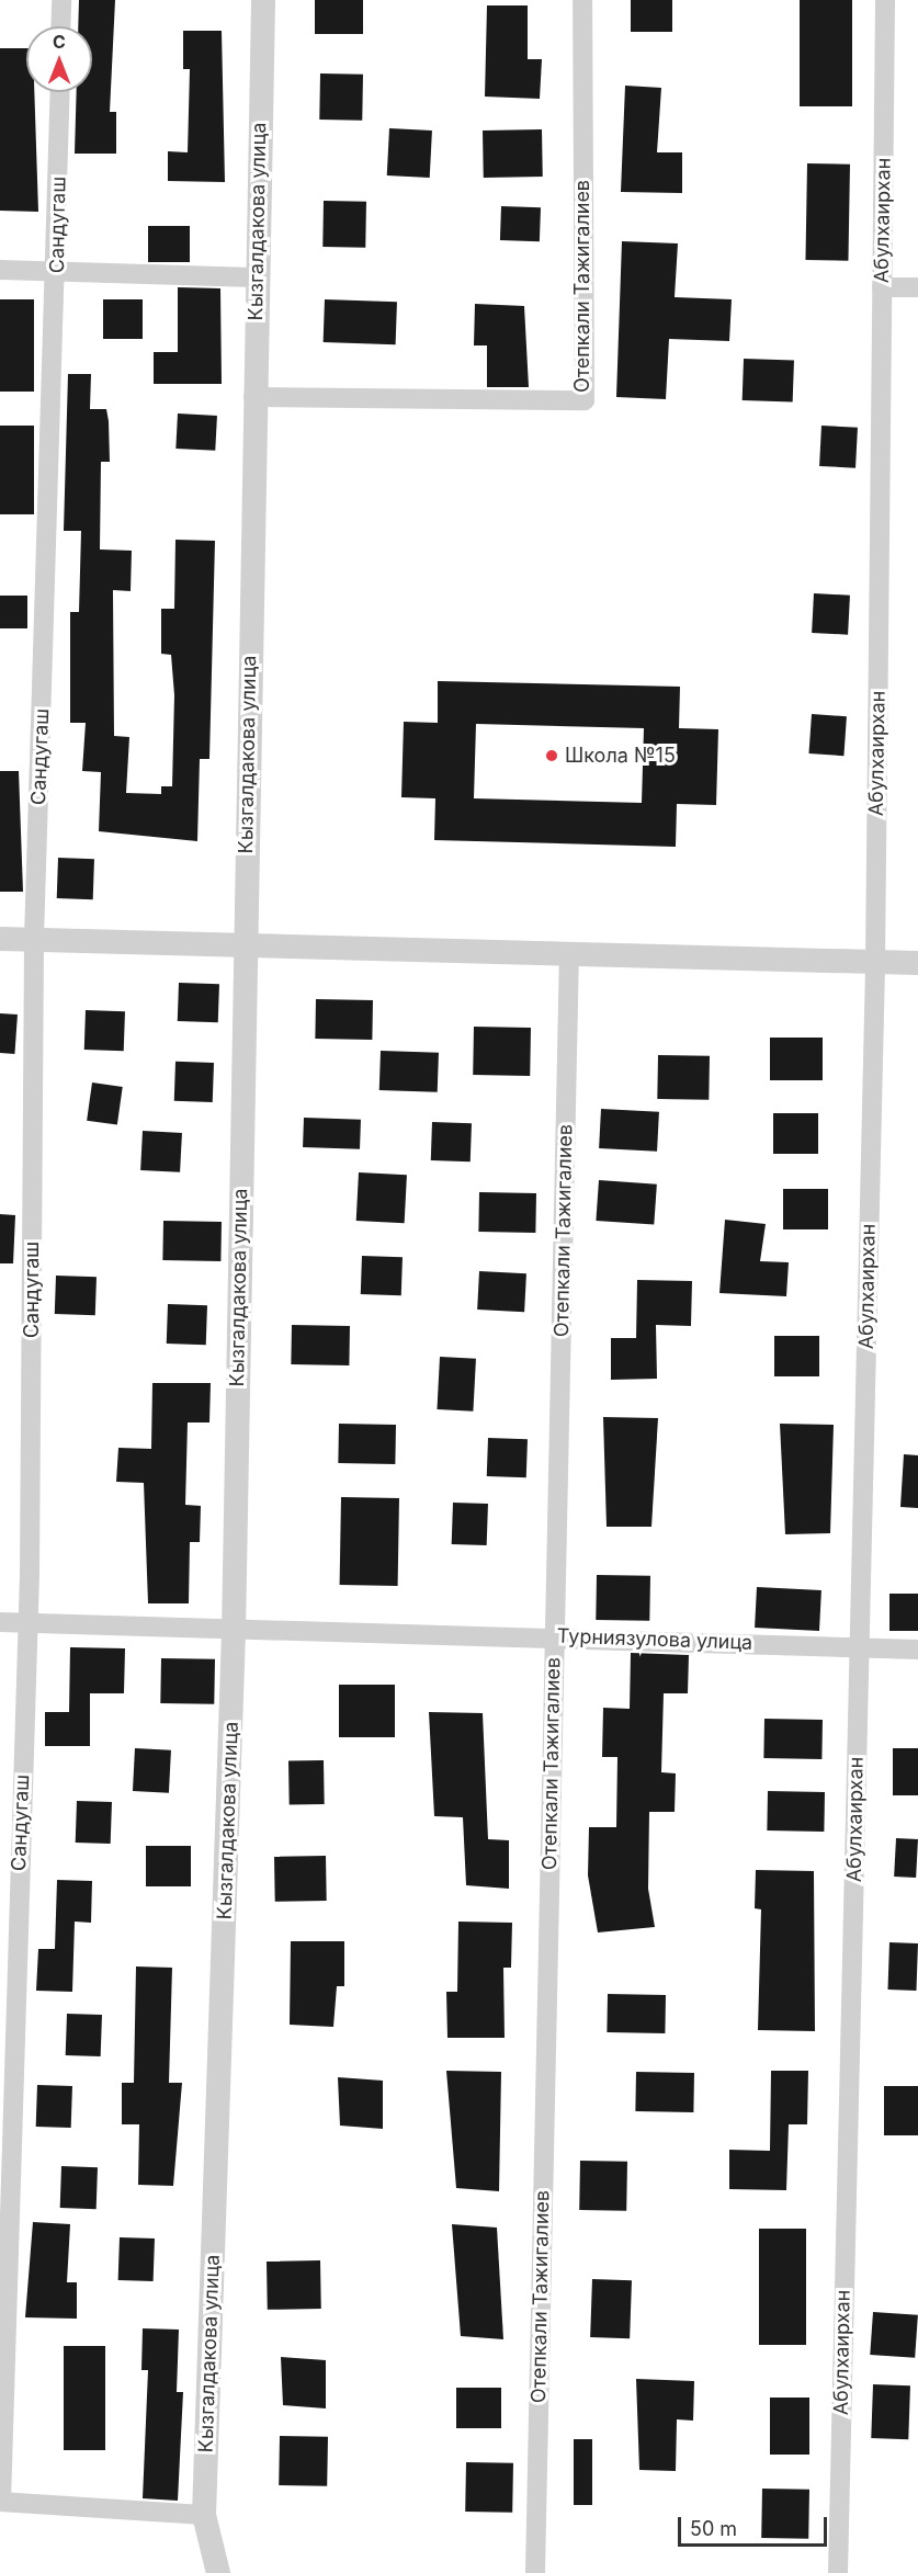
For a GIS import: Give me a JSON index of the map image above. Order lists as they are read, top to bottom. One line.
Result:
{"streets":{"street":["Абулхаирхан","Кызгалдакова улица","Сандугаш","Отепкали Тажигалиев","Турниязулова улица"]},"crossings":[["Абулхаирхан","Турниязулова улица"],["Кызгалдакова улица","Отепкали Тажигалиев"],["Кызгалдакова улица","Турниязулова улица"],["Сандугаш","Турниязулова улица"],["Отепкали Тажигалиев","Турниязулова улица"]],"places":["Школа №15"],"scale_bar":"50 m","north":"top"}
